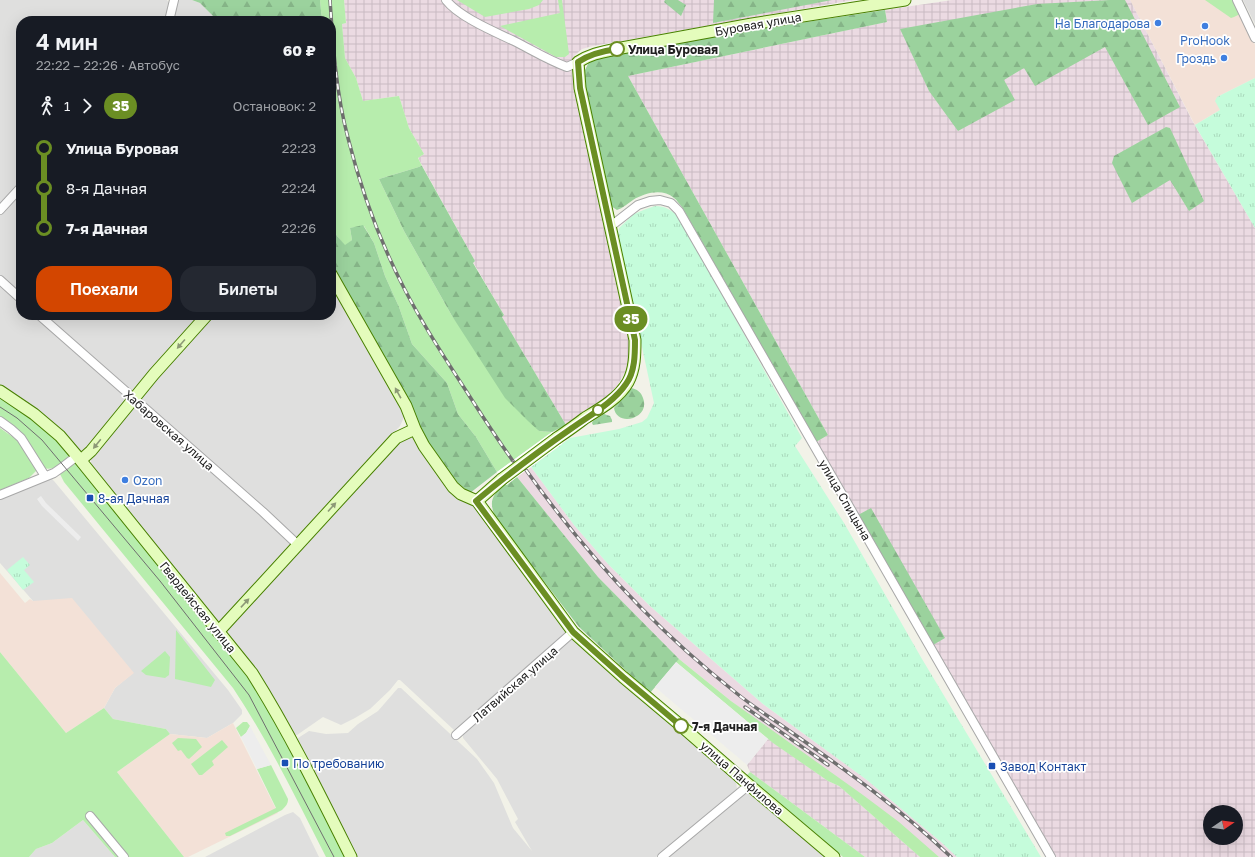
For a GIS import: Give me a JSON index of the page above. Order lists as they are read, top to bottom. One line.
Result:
{"streets":{"main road":["Буровая улица","Гвардейская улица","улица Панфилова"],"street":["Хабаровская улица","улица Спицына","Латвийская улица"]},"crossings":[["Латвийская улица","улица Панфилова"]],"places":{"other":["На Благодарова","ProHook","Улица Буровая","Гроздь","Ozon","7-я Дачная"],"transit":["8-ая Дачная","По требованию","Завод Контакт"]},"lines":["bus line 35"],"north":"right","page":{"on_map":"35","heading":["4 мин","22:22 – 22:26 · Автобус","60 ₽"],"legs":["1","35","Остановок: 2"],"list":[{"name":"Улица Буровая","value":"22:23"},{"name":"8-я Дачная","value":"22:24"},{"name":"7-я Дачная","value":"22:26"}],"buttons":["Поехали","Билеты"]}}
